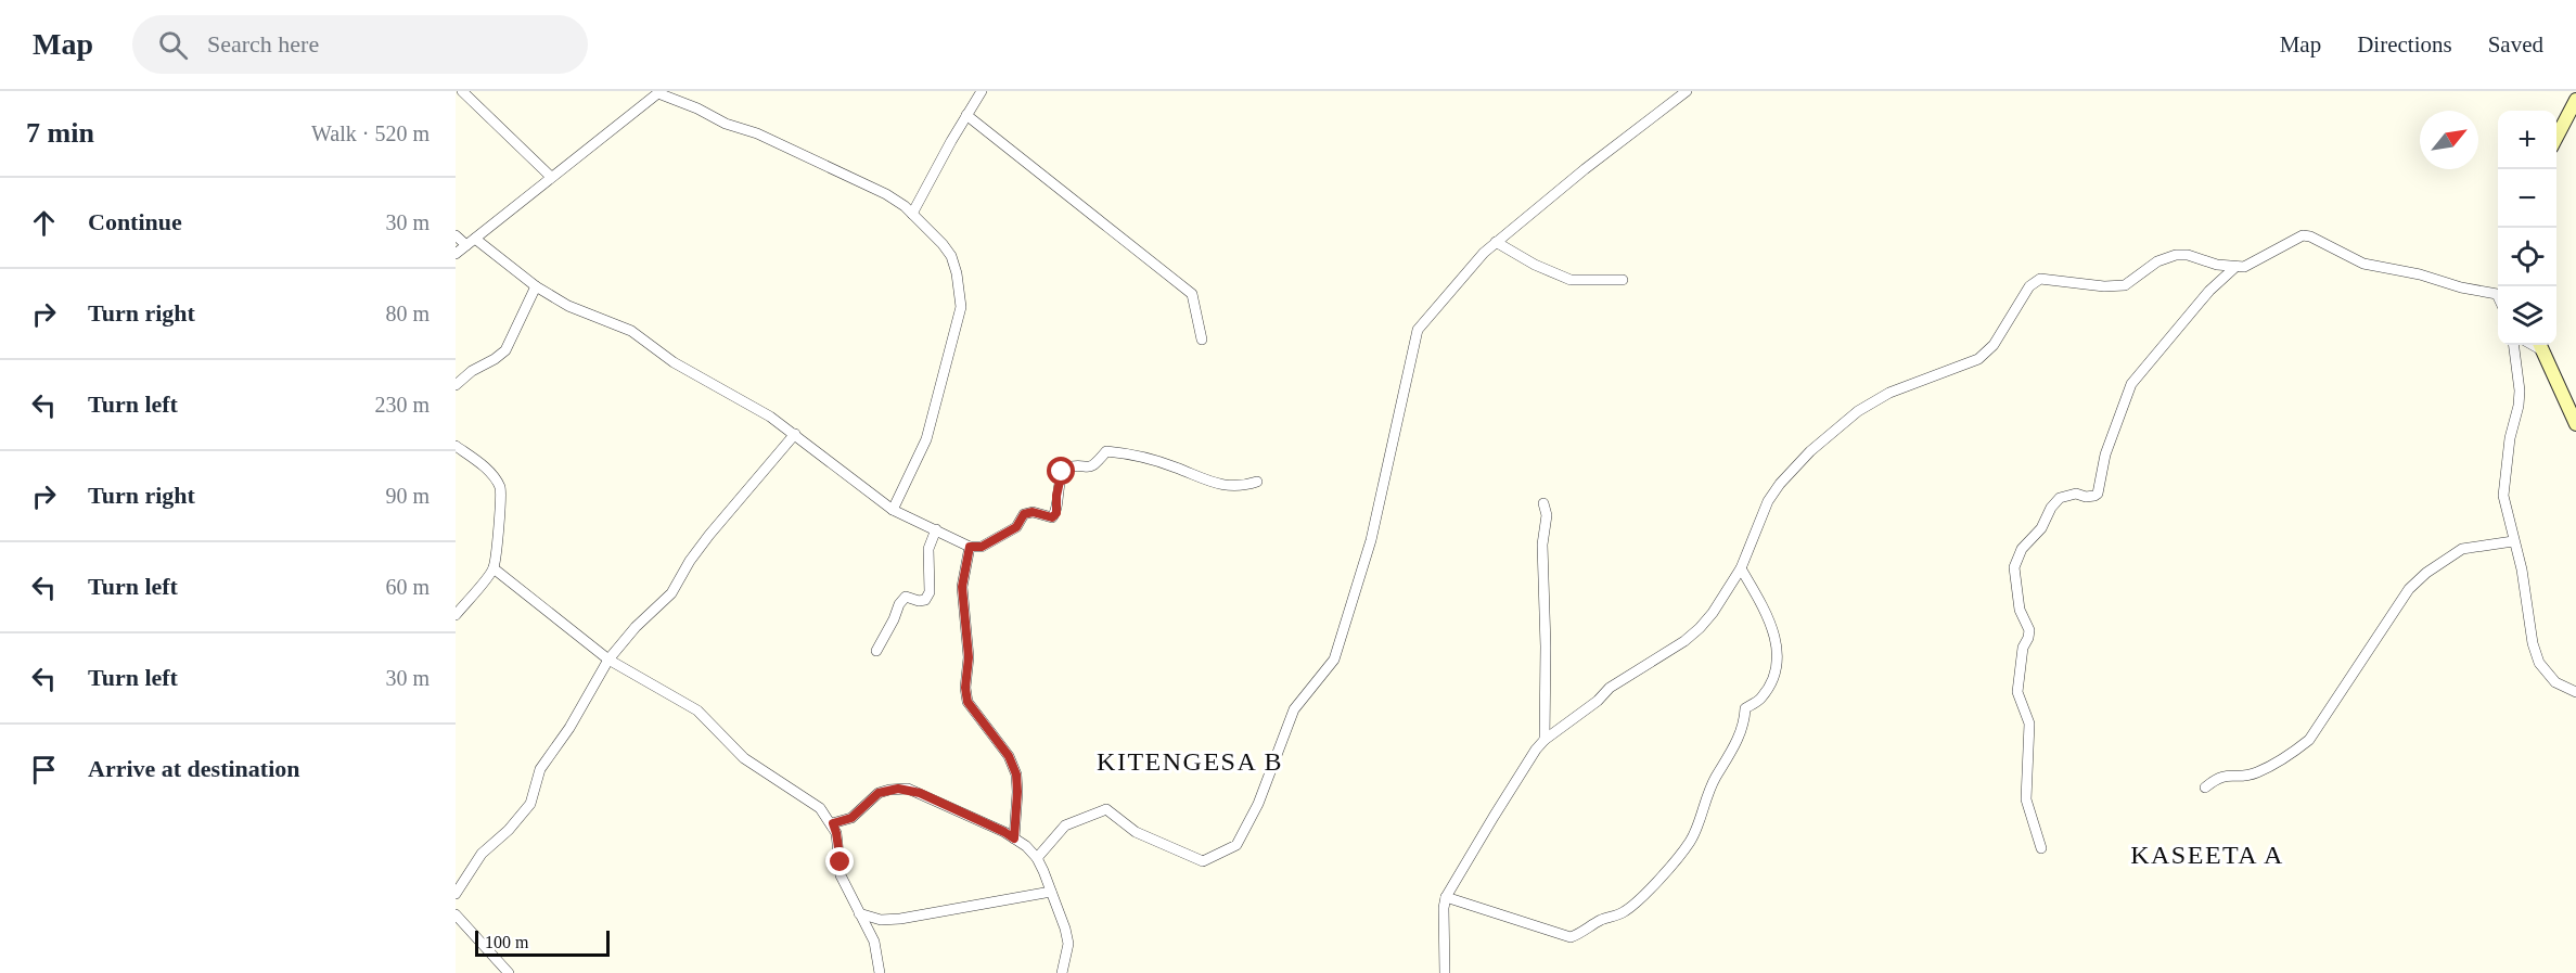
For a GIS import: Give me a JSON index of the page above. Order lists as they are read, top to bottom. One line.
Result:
{"districts":["KITENGESA B","KASEETA A"],"scale_bar":"100 m","north":"top right","page":{"header":"Map","search":"Search here","nav":["Map","Directions","Saved"],"heading":["7 min","Walk · 520 m"],"map_buttons":["+","−"],"list":[["Continue","30 m"],["Turn right","80 m"],["Turn left","230 m"],["Turn right","90 m"],["Turn left","60 m"],["Turn left","30 m"],"Arrive at destination"],"scale":"100 m"}}
